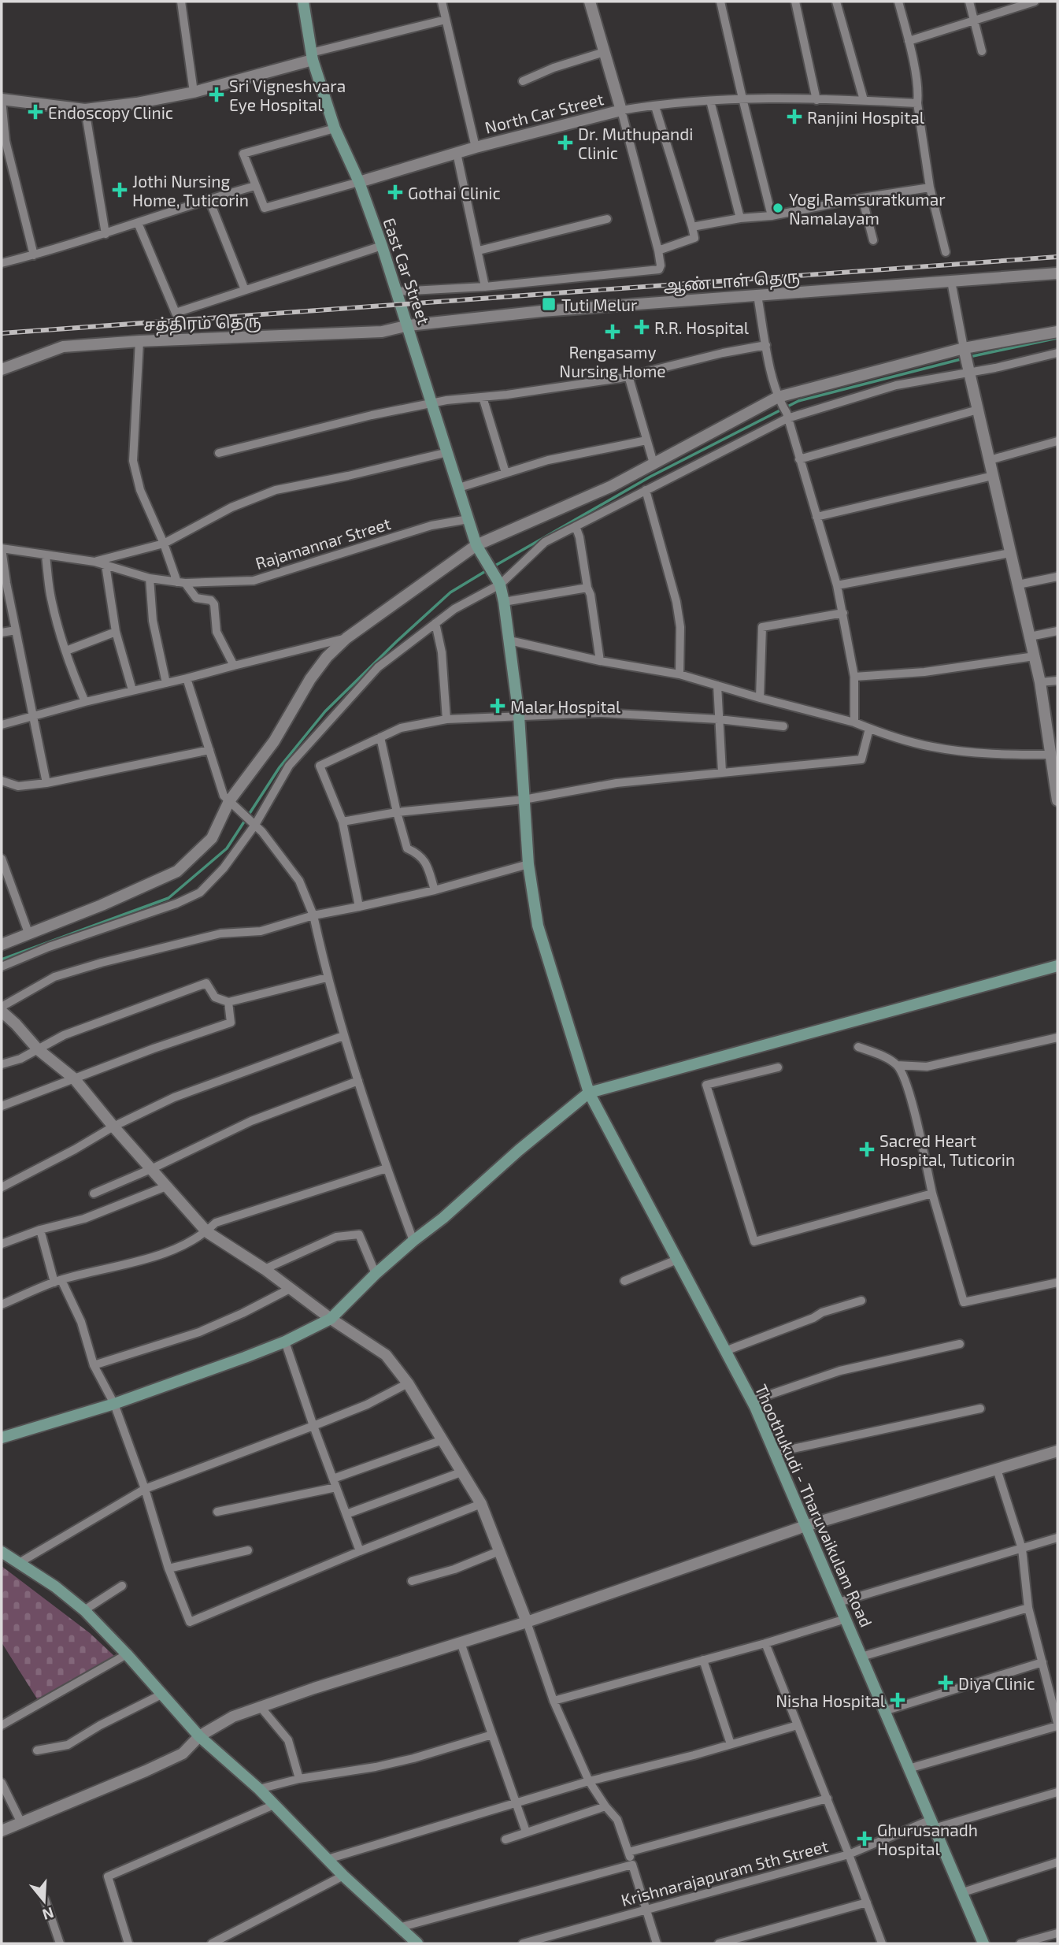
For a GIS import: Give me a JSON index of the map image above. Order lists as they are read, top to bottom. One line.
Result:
{"streets":{"main road":["East Car Street","Thoothukudi - Tharuvaikulam Road"],"street":["North Car Street","ஆண்டாள் தெரு","சத்திரம் தெரு","Rajamannar Street","Krishnarajapuram 5th Street"]},"crossings":[["North Car Street","East Car Street"],["East Car Street","ஆண்டாள் தெரு"],["East Car Street","சத்திரம் தெரு"],["East Car Street","Rajamannar Street"],["East Car Street","Thoothukudi - Tharuvaikulam Road"],["ஆண்டாள் தெரு","சத்திரம் தெரு"],["Thoothukudi - Tharuvaikulam Road","Krishnarajapuram 5th Street"]],"places":{"health":["Sri Vigneshvara Eye Hospital","Endoscopy Clinic","Ranjini Hospital","Dr. Muthupandi Clinic","Jothi Nursing Home, Tuticorin","Gothai Clinic","R.R. Hospital","Rengasamy Nursing Home","Malar Hospital","Sacred Heart Hospital, Tuticorin","Diya Clinic","Nisha Hospital","Ghurusanadh Hospital"],"other":["Yogi Ramsuratkumar Namalayam"],"transit":["Tuti Melur"]},"north":"bottom"}
